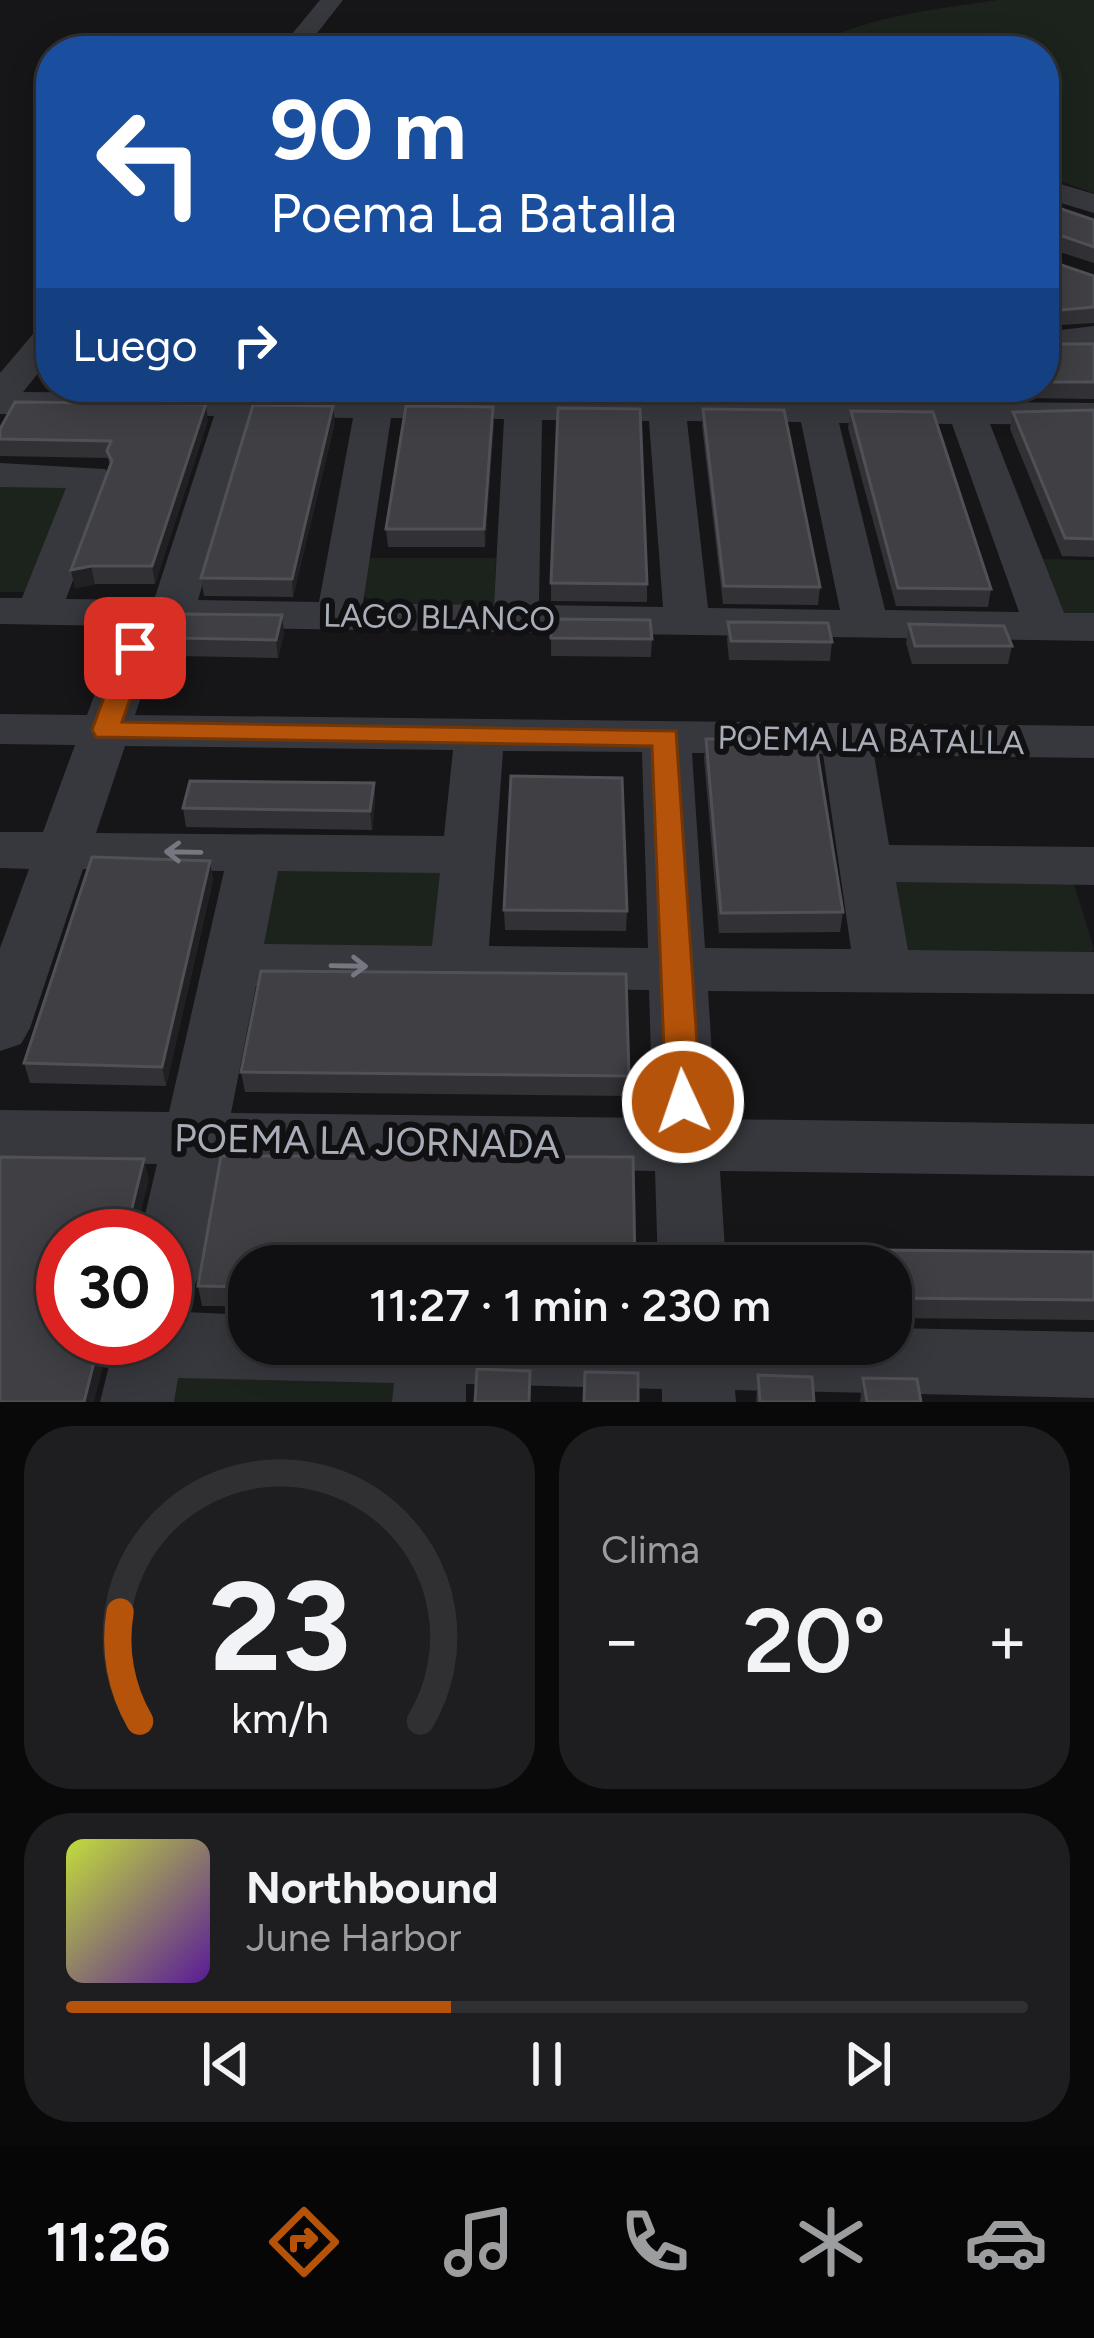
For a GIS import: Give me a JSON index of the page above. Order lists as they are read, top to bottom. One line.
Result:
{"streets":{"street":["LAGO BLANCO","POEMA LA BATALLA","POEMA LA JORNADA"]},"page":{"turn":["90 m","Poema La Batalla"],"then":"Luego","limit":"30","trip":"11:27 · 1 min · 230 m","tile":"Clima","heat":["−","20°","+"],"song":["Northbound","June Harbor"],"tabs":"11:26","gauge":["23","km/h"]}}
